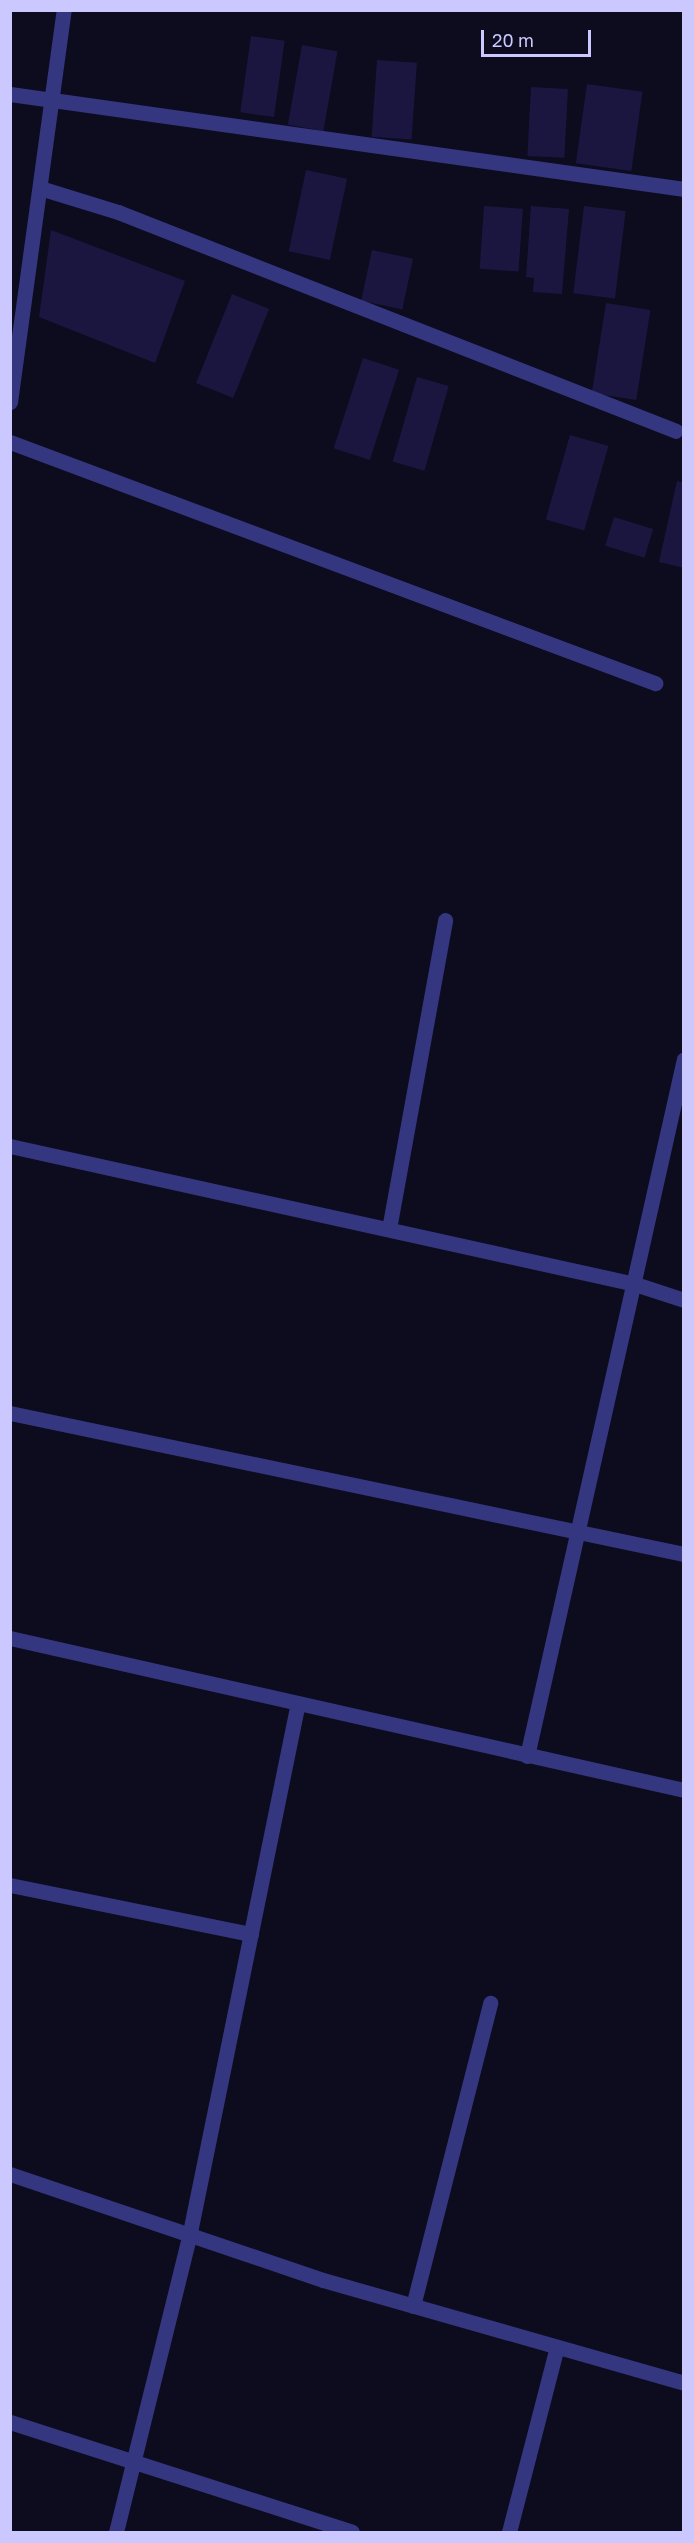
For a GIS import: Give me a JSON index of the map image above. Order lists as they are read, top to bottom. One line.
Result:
{"scale_bar":"20 m"}
